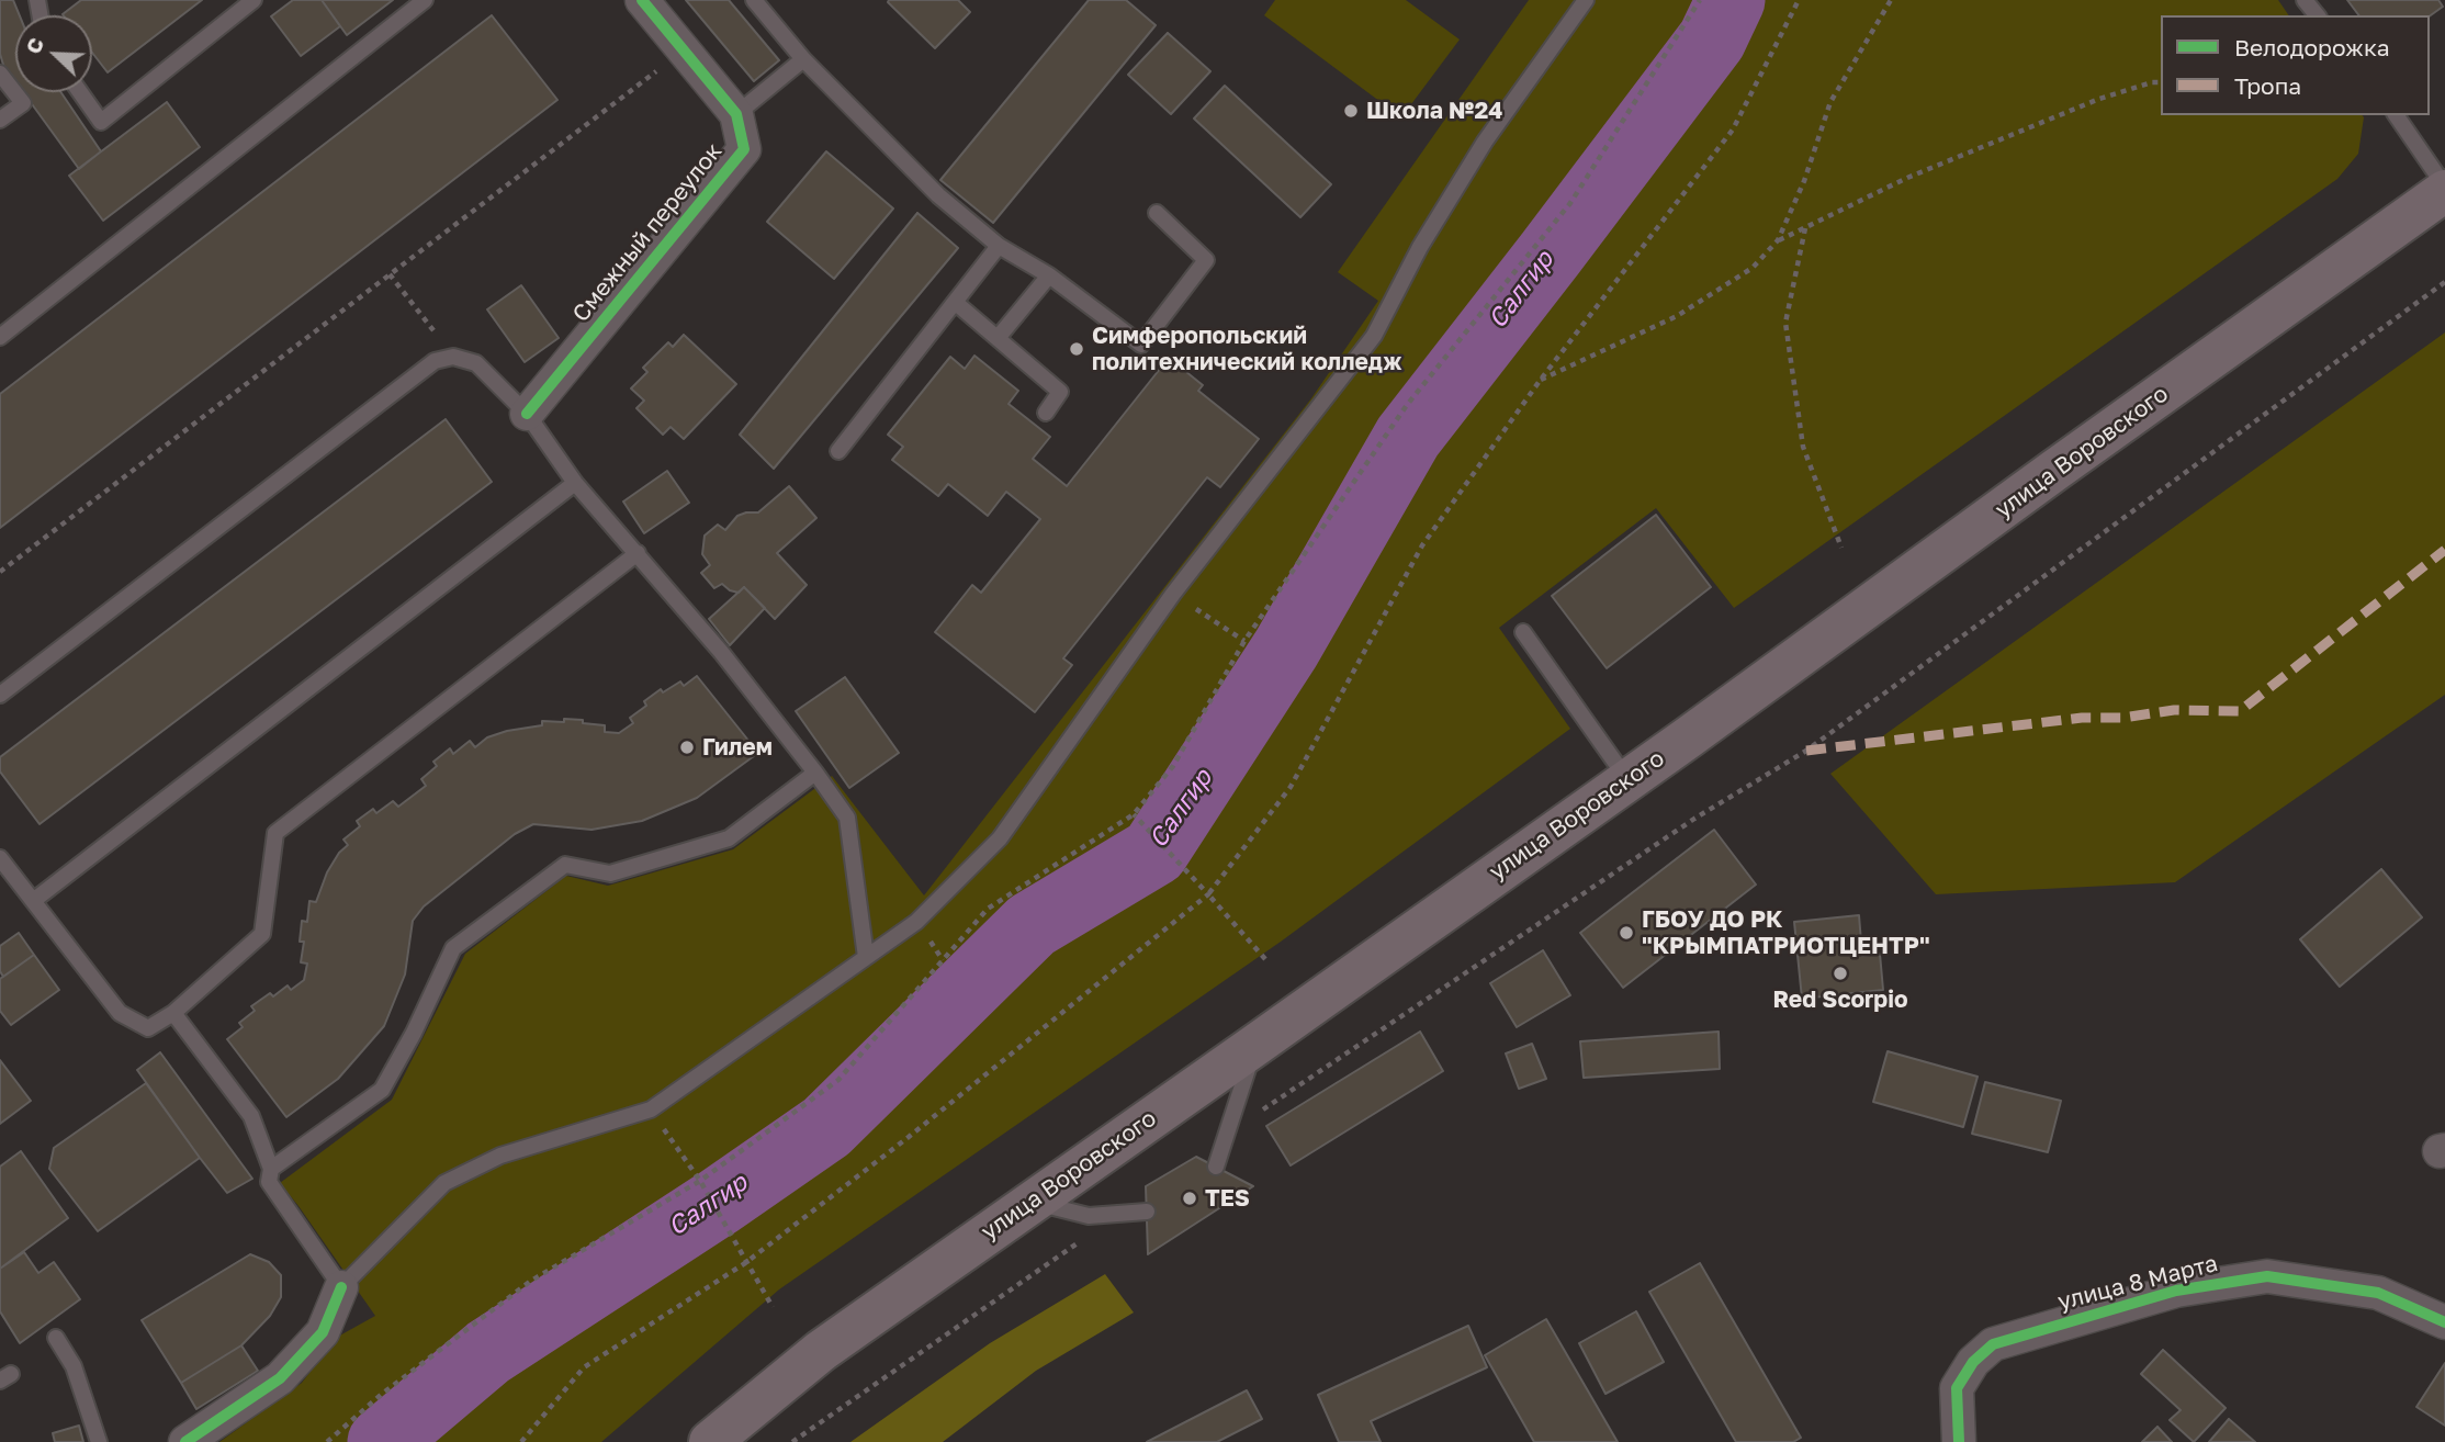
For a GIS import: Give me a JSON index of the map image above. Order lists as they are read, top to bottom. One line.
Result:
{"streets":{"main road":["улица Воровского"],"street":["Смежный переулок","улица 8 Марта"]},"water":["Салгир"],"places":["Школа №24","Симферопольский политехнический колледж","Гилем","ГБОУ ДО РК \"КРЫМПАТРИОТЦЕНТР\"","Red Scorpio","TES"],"legend":["Велодорожка","Тропа"],"north":"top left"}
